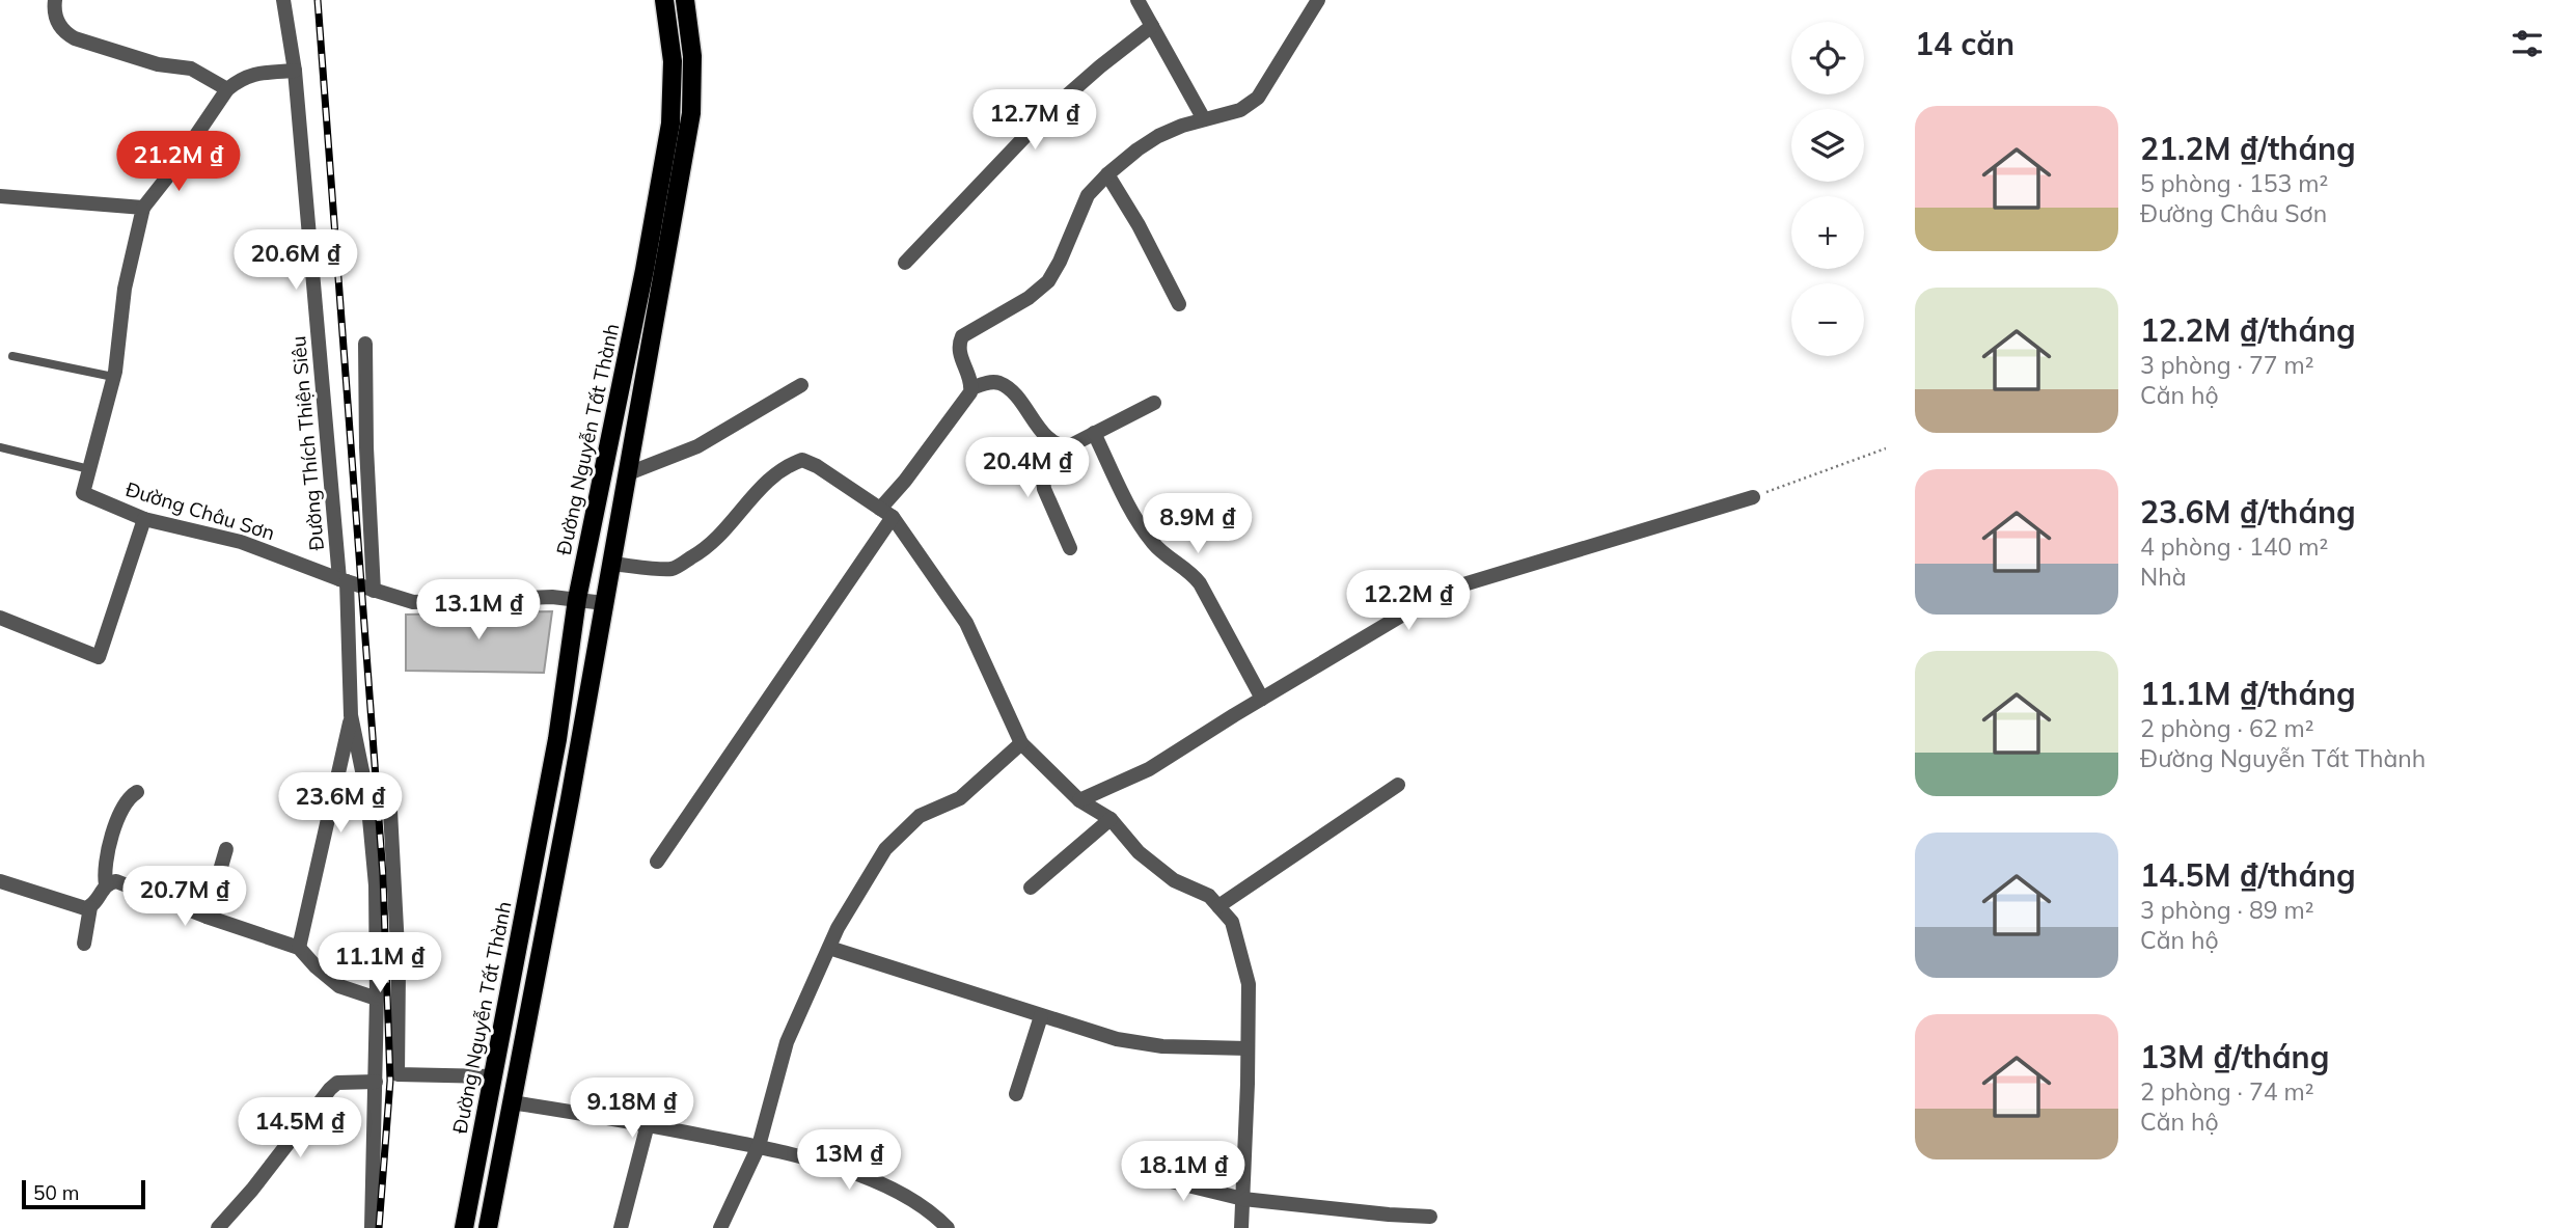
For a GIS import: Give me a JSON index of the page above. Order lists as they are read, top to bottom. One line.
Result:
{"streets":{"main road":["Đường Nguyễn Tất Thành"],"street":["Đường Thích Thiện Siêu","Đường Châu Sơn"]},"crossings":[["Đường Nguyễn Tất Thành","Đường Châu Sơn"],["Đường Thích Thiện Siêu","Đường Châu Sơn"]],"scale_bar":"50 m","page":{"heading":"14 căn","map_buttons":["+","−"],"list":[{"name":"21.2M ₫/tháng","note":"5 phòng · 153 m² · Đường Châu Sơn"},{"name":"12.2M ₫/tháng","note":"3 phòng · 77 m² · Căn hộ"},{"name":"23.6M ₫/tháng","note":"4 phòng · 140 m² · Nhà"},{"name":"11.1M ₫/tháng","note":"2 phòng · 62 m² · Đường Nguyễn Tất Thành"},{"name":"14.5M ₫/tháng","note":"3 phòng · 89 m² · Căn hộ"},{"name":"13M ₫/tháng","note":"2 phòng · 74 m² · Căn hộ"}],"price":["12.7M ₫","21.2M ₫","20.6M ₫","20.4M ₫","8.9M ₫","12.2M ₫","13.1M ₫","23.6M ₫","20.7M ₫","11.1M ₫","9.18M ₫","14.5M ₫","13M ₫","18.1M ₫"],"scale":"50 m"}}
